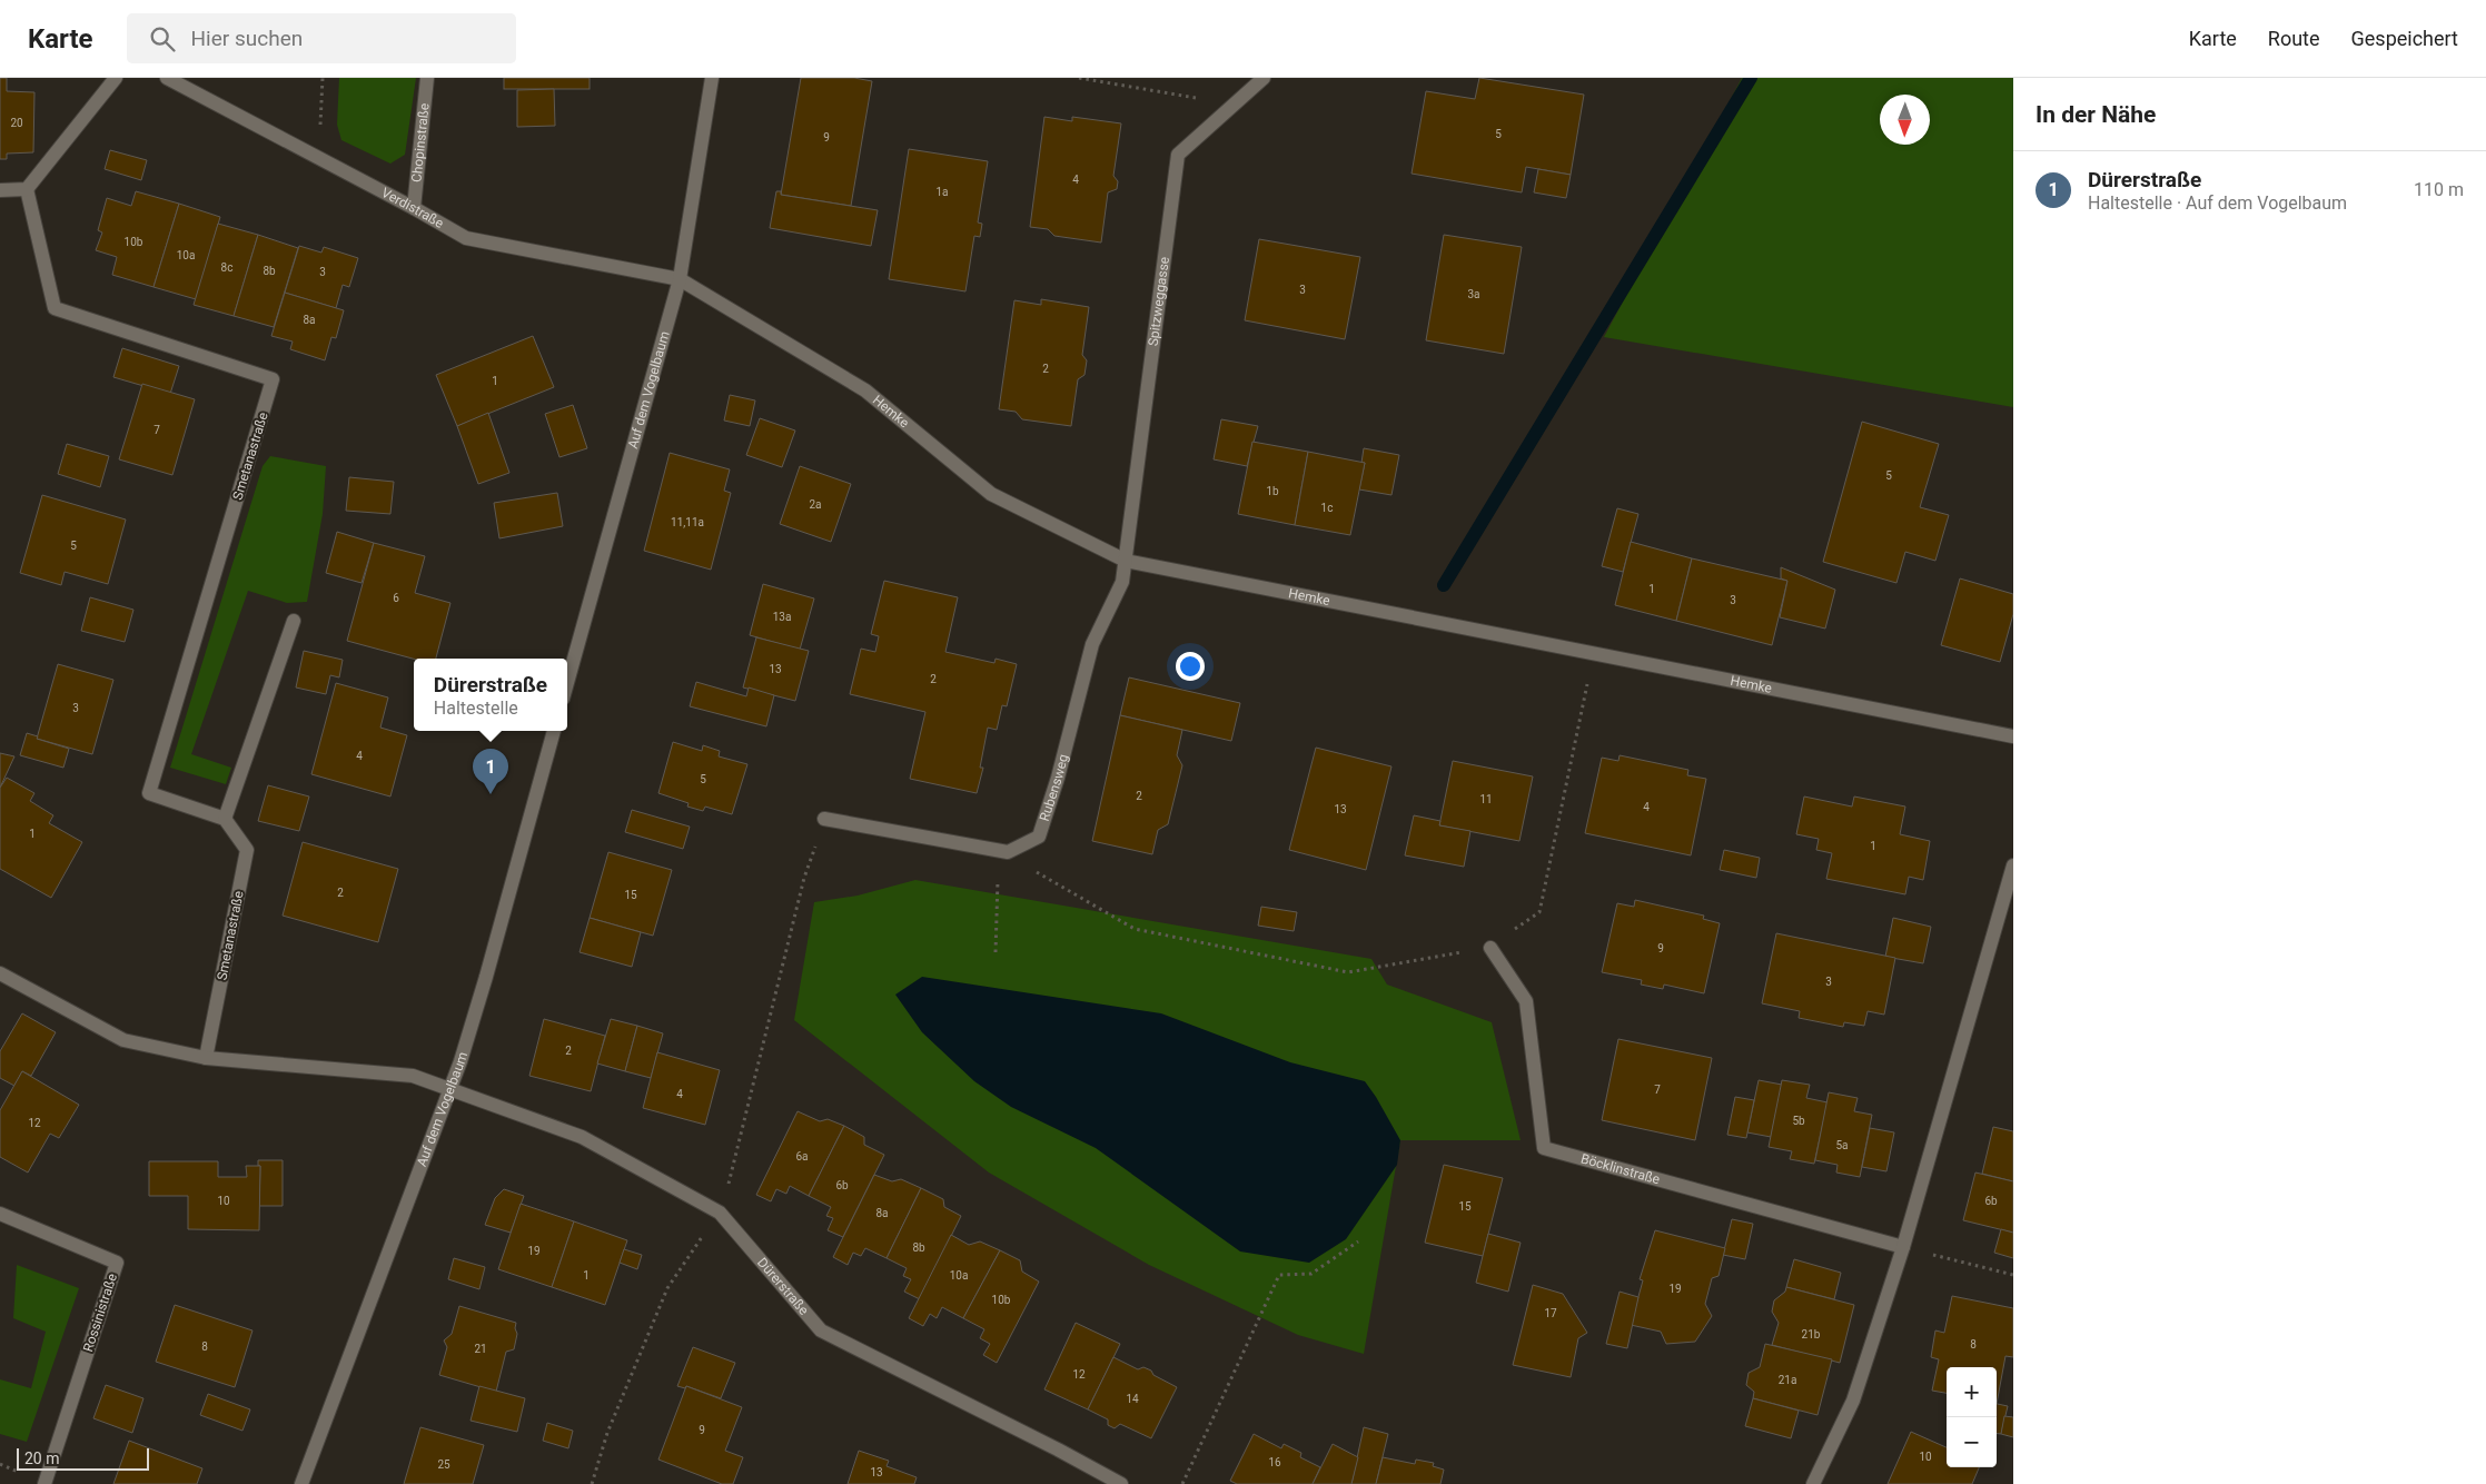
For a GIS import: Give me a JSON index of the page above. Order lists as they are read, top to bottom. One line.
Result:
{"streets":{"street":["Chopinstraße","Verdistraße","Spitzweggasse","Auf dem Vogelbaum","Hemke","Smetanastraße","Rubensweg","Böcklinstraße","Dürerstraße","Rossinistraße"]},"crossings":[["Chopinstraße","Verdistraße"],["Verdistraße","Auf dem Vogelbaum"],["Verdistraße","Hemke"],["Spitzweggasse","Hemke"],["Spitzweggasse","Rubensweg"],["Auf dem Vogelbaum","Hemke"],["Auf dem Vogelbaum","Dürerstraße"],["Hemke","Rubensweg"]],"house_numbers":["20","5","9","4","1a","10b","10a","8c","8b","3","3","3a","8a","2","1","7","5","1b","2a","1c","11,11a","5","1","6","3","13a","13","2","3","4","5","2","11","4","13","1","1","2","15","9","3","2","7","4","5b","12","5a","6a","6b","10","6b","15","8a","8b","19","1","10a","19","10b","17","21b","8","8","21","12","21a","14","9","10","16","25","13"],"scale_bar":"20 m","north":"bottom","page":{"header":"Karte","search":"Hier suchen","nav":["Karte","Route","Gespeichert"],"heading":"In der Nähe","list":[{"mark":"1","name":"Dürerstraße","note":"Haltestelle · Auf dem Vogelbaum","value":"110 m"}],"popup":["Dürerstraße","Haltestelle"],"pins":"1","map_buttons":["+","−"],"scale":"20 m"}}
